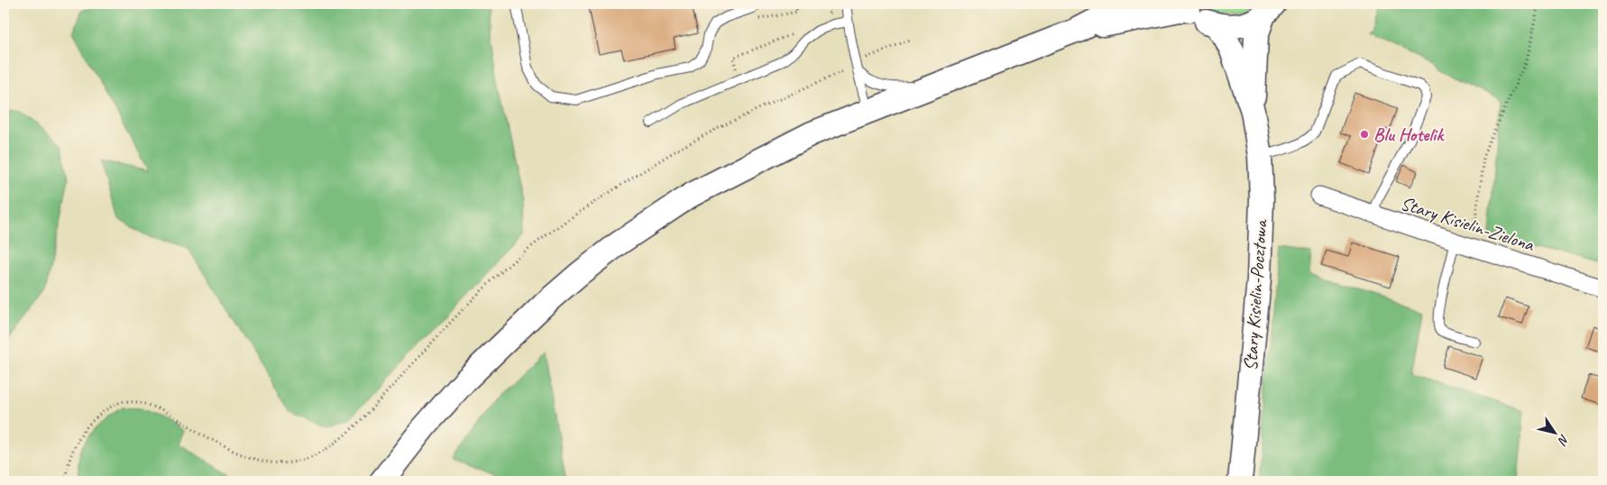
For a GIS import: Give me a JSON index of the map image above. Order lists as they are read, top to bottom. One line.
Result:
{"streets":{"main road":["Stary Kisielin-Pocztowa"],"street":["Stary Kisielin-Zielona"]},"places":["Blu Hotelik"],"north":"bottom right"}
